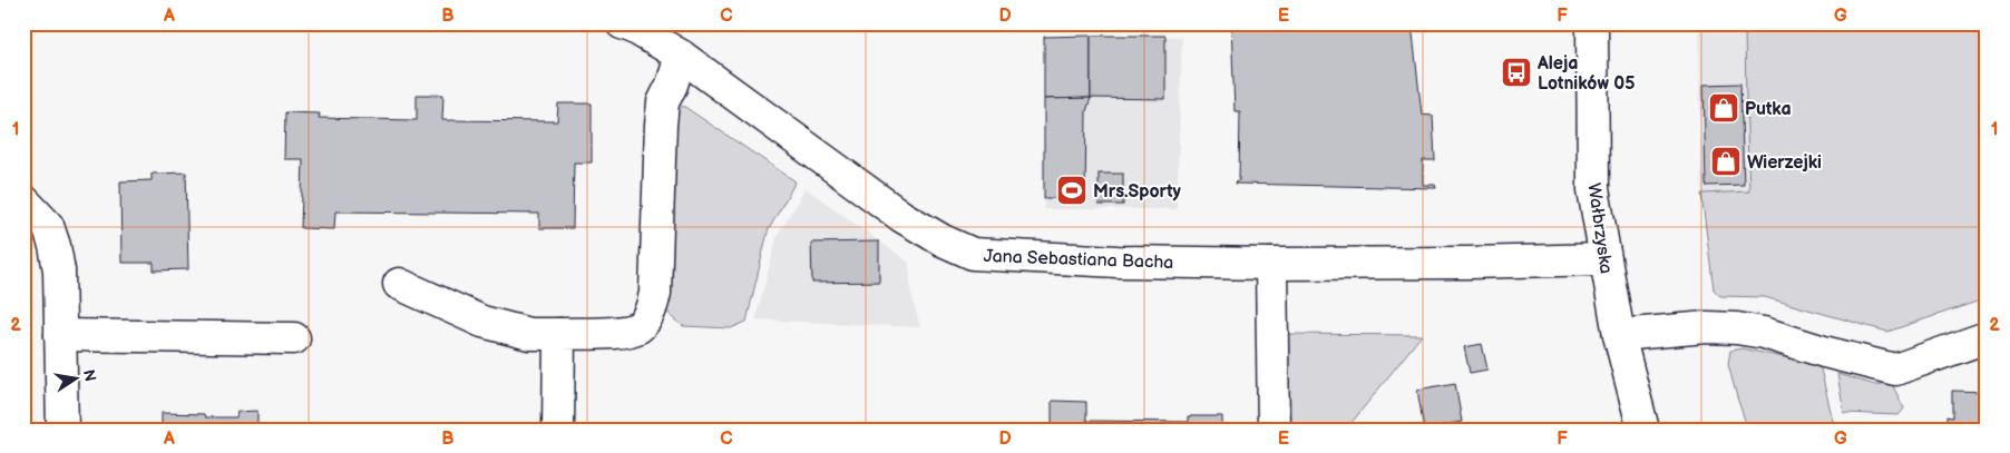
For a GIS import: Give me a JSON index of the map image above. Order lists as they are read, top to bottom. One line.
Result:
{"streets":{"street":["Wałbrzyska","Jana Sebastiana Bacha"]},"crossings":[["Wałbrzyska","Jana Sebastiana Bacha"]],"places":{"bus stop":["Aleja Lotników 05"],"shop":["Putka","Wierzejki"],"sports":["Mrs.Sporty"]},"north":"right","grid":{"columns":["A","B","C","D","E","F","G"],"rows":["1","2"]}}
